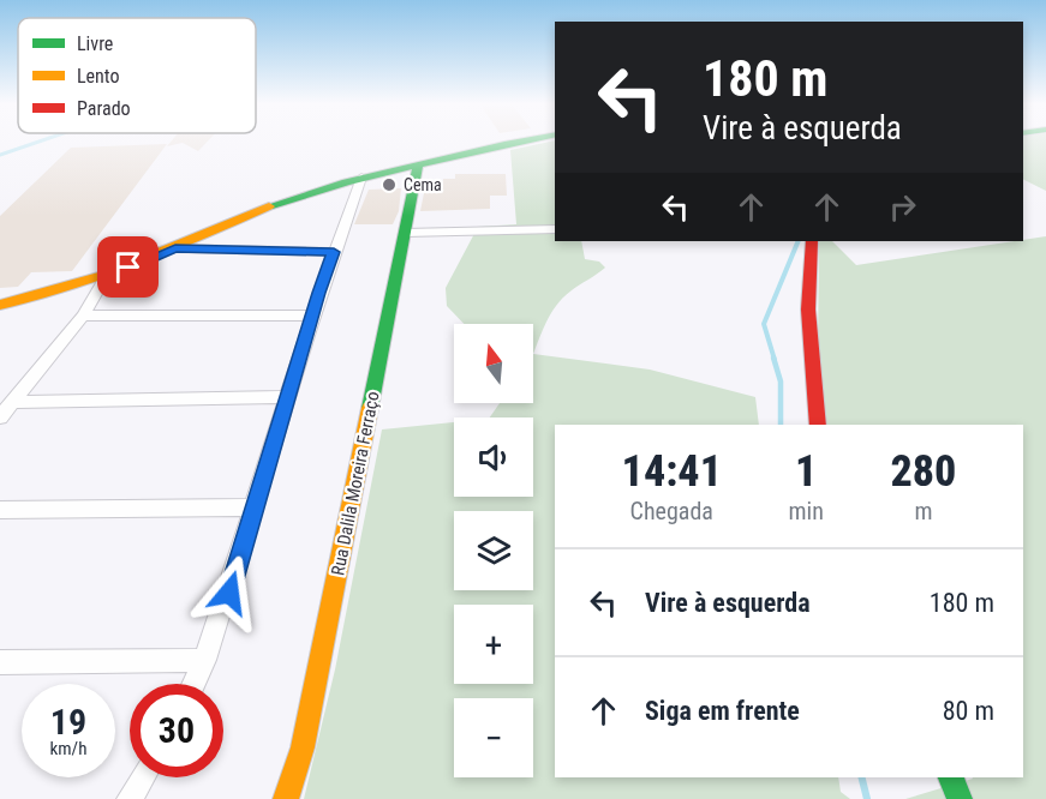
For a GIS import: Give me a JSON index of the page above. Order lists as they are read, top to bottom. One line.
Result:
{"streets":{"street":["Rua Dalila Moreira Ferraço"]},"places":["Cema"],"legend":["Livre","Lento","Parado"],"north":"top","page":{"turn":["180 m","Vire à esquerda"],"map_buttons":["+","−"],"eta":["14:41","Chegada","1","min","280","m"],"list":[{"name":"Vire à esquerda","value":"180 m"},{"name":"Siga em frente","value":"80 m"}],"speed":"19 km/h","limit":"30"}}
